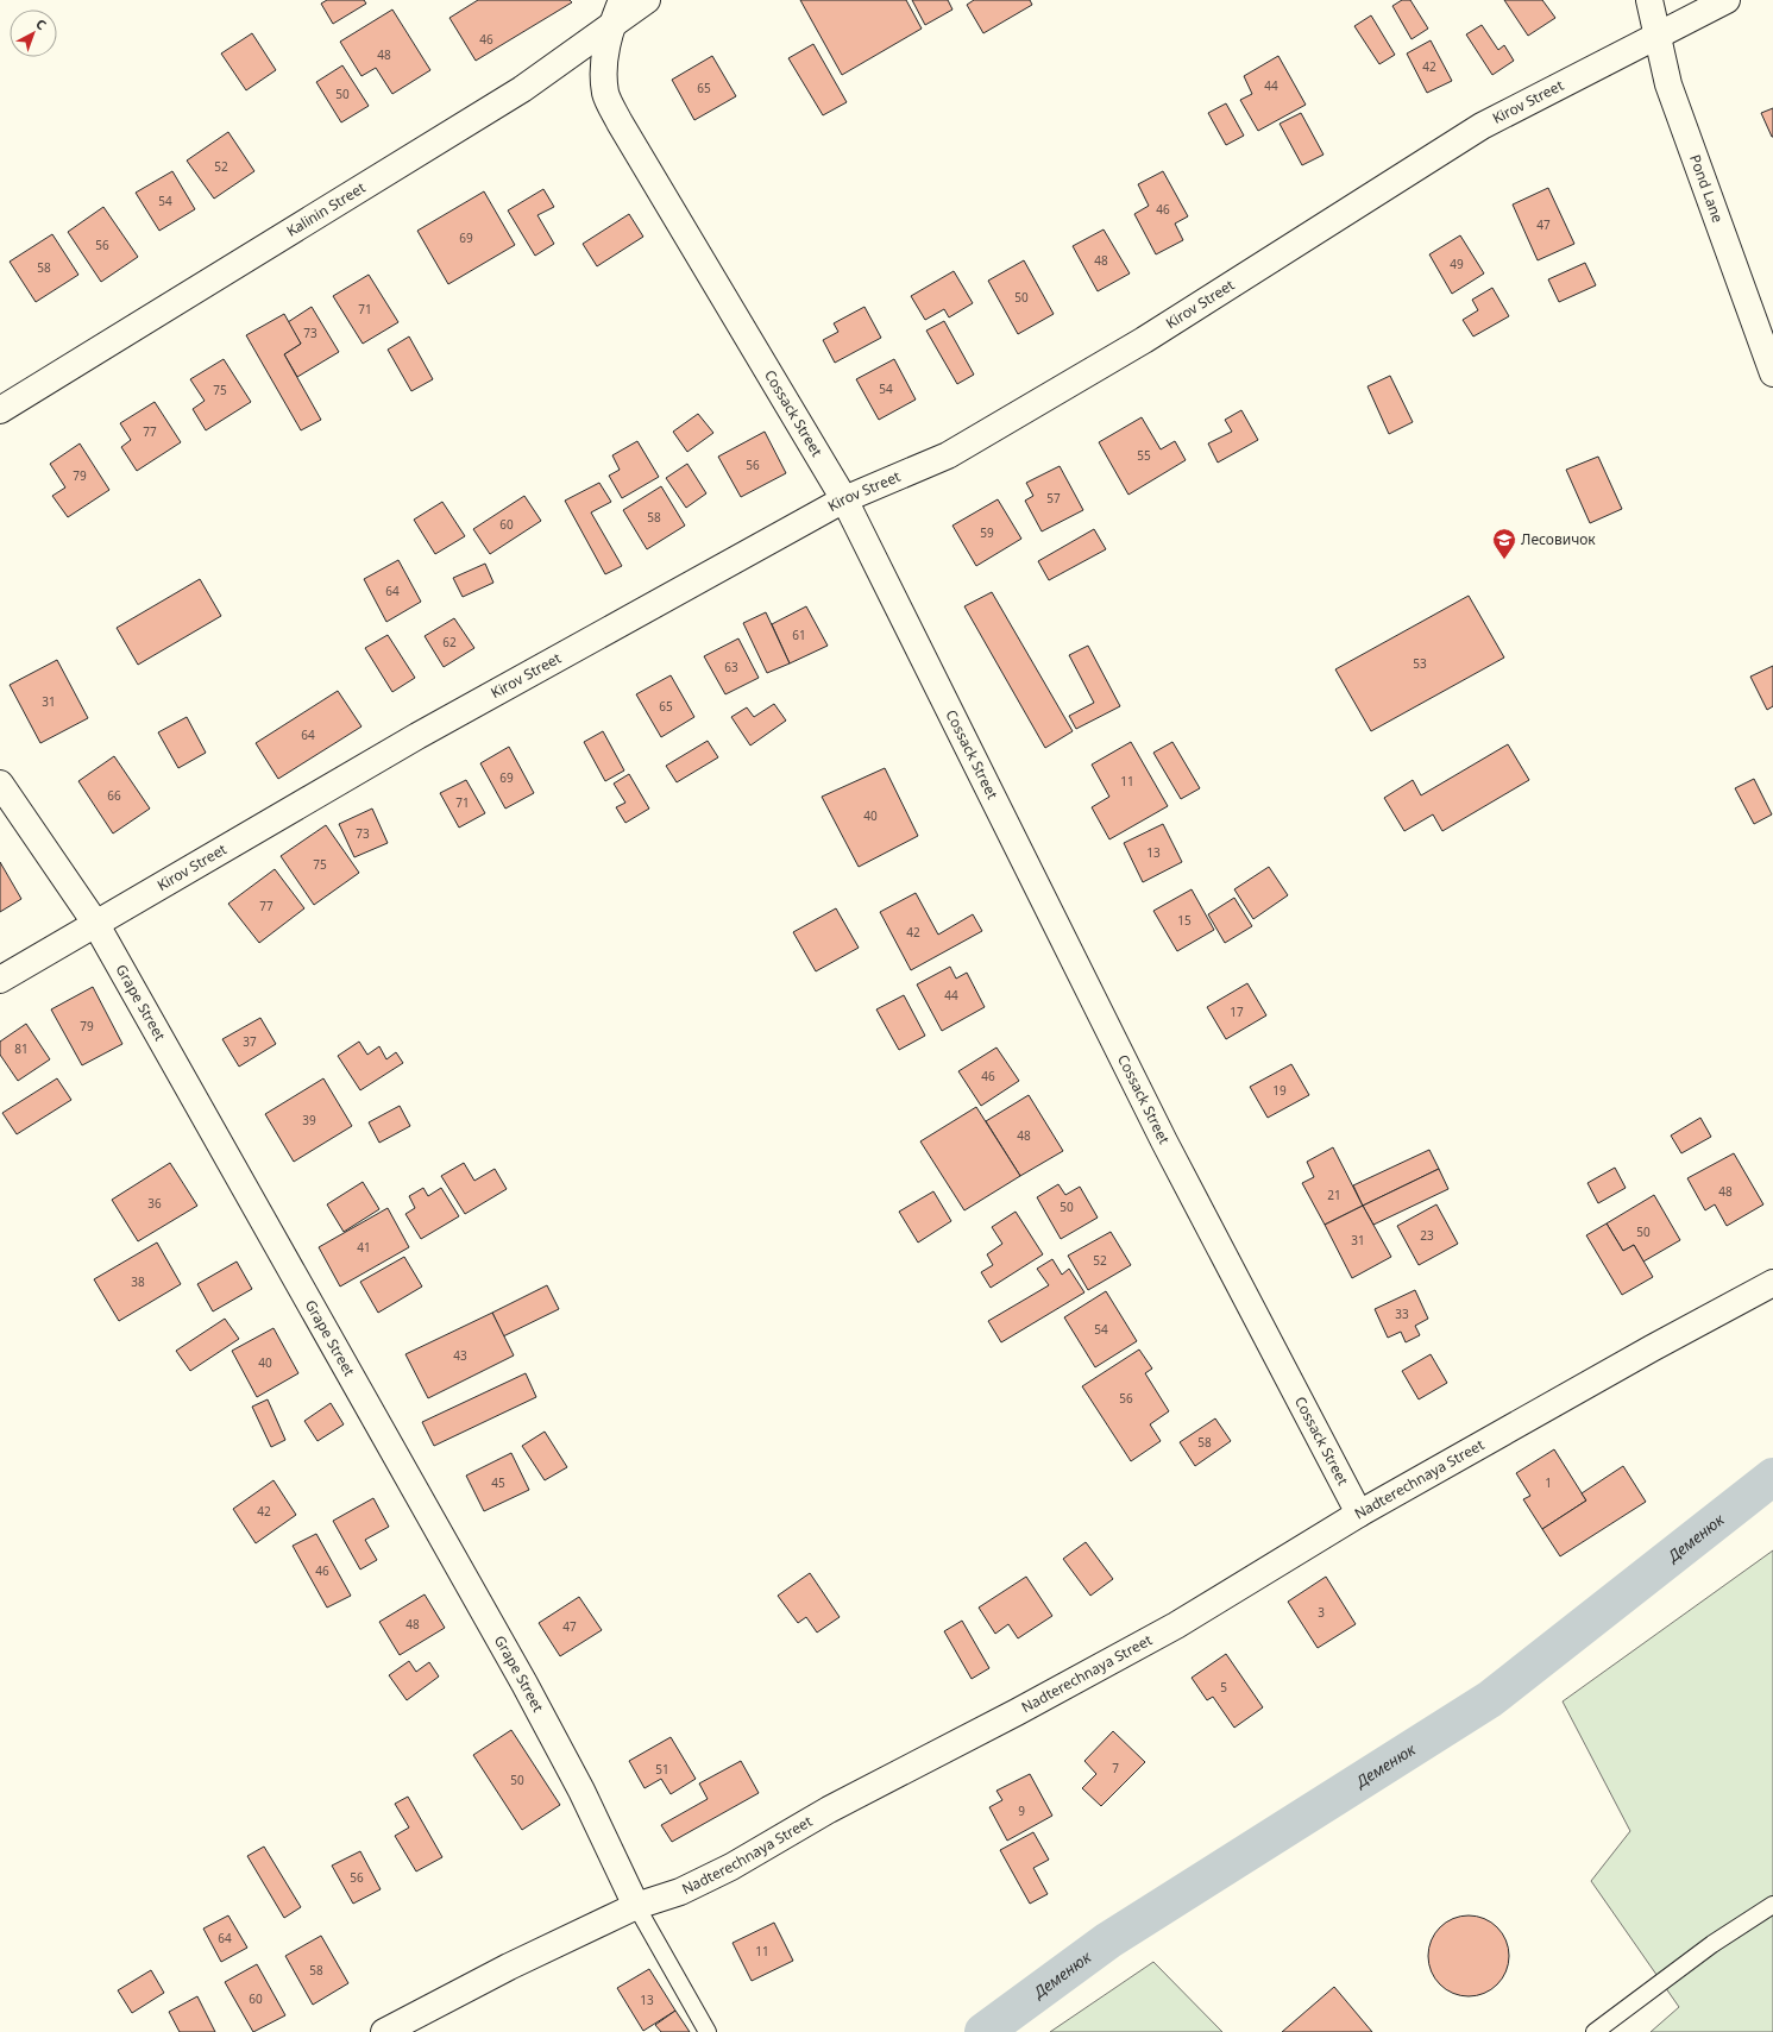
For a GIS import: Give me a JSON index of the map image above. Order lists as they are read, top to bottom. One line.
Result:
{"streets":{"street":["Kirov Street","Pond Lane","Kalinin Street","Cossack Street","Grape Street","Nadterechnaya Street"]},"crossings":[["Kirov Street","Pond Lane"],["Kirov Street","Cossack Street"],["Kirov Street","Grape Street"],["Kalinin Street","Cossack Street"],["Cossack Street","Nadterechnaya Street"],["Grape Street","Nadterechnaya Street"]],"water":["Деменюк"],"places":{"school or university":["Лесовичок"]},"house_numbers":["46","48","42","44","65","50","52","54","46","47","69","56","48","49","58","50","71","73","54","75","77","55","56","79","57","58","60","59","64","61","62","53","63","31","65","64","69","11","66","71","40","73","13","75","77","15","42","44","17","79","37","81","46","19","39","48","48","21","36","50","50","23","31","41","52","38","33","54","43","40","56","58","45","1","42","46","3","48","47","5","7","51","50","9","56","64","11","58","60","13"],"north":"top right"}
